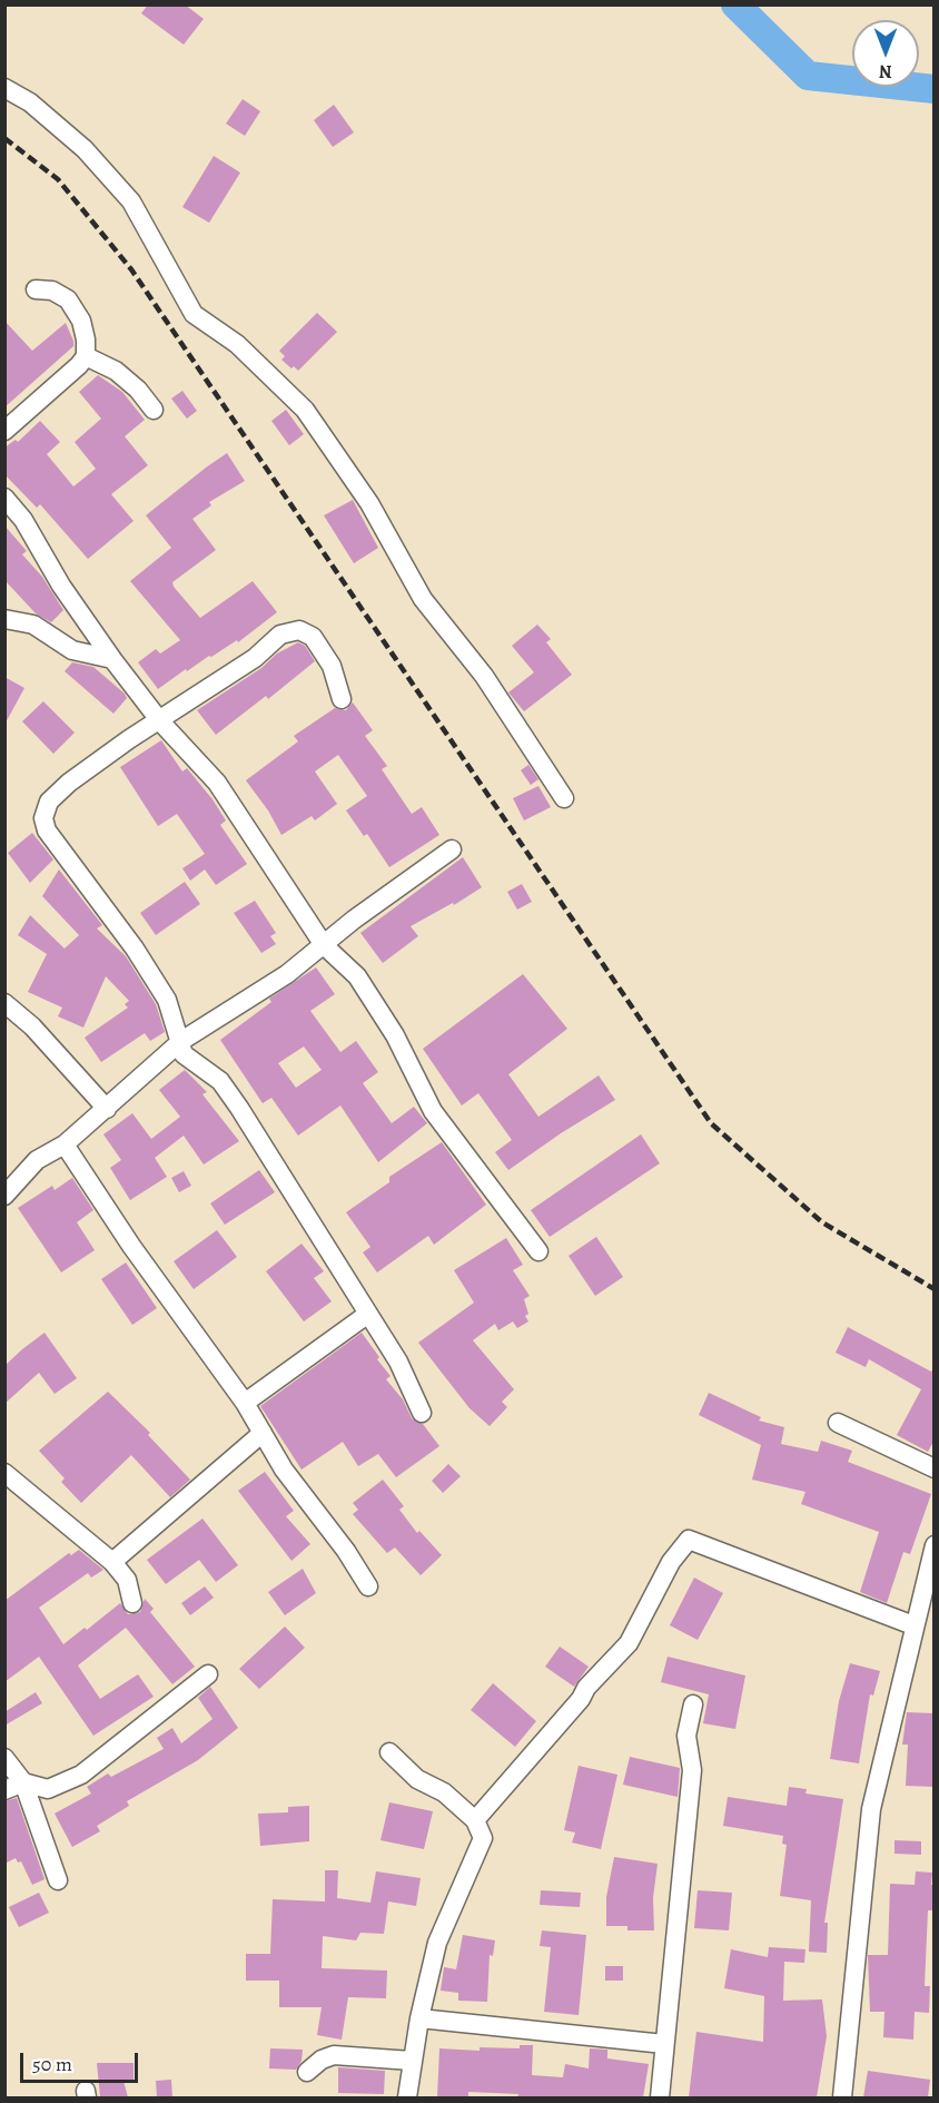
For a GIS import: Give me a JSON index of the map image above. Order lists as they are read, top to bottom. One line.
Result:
{"scale_bar":"50 m","north":"bottom"}
